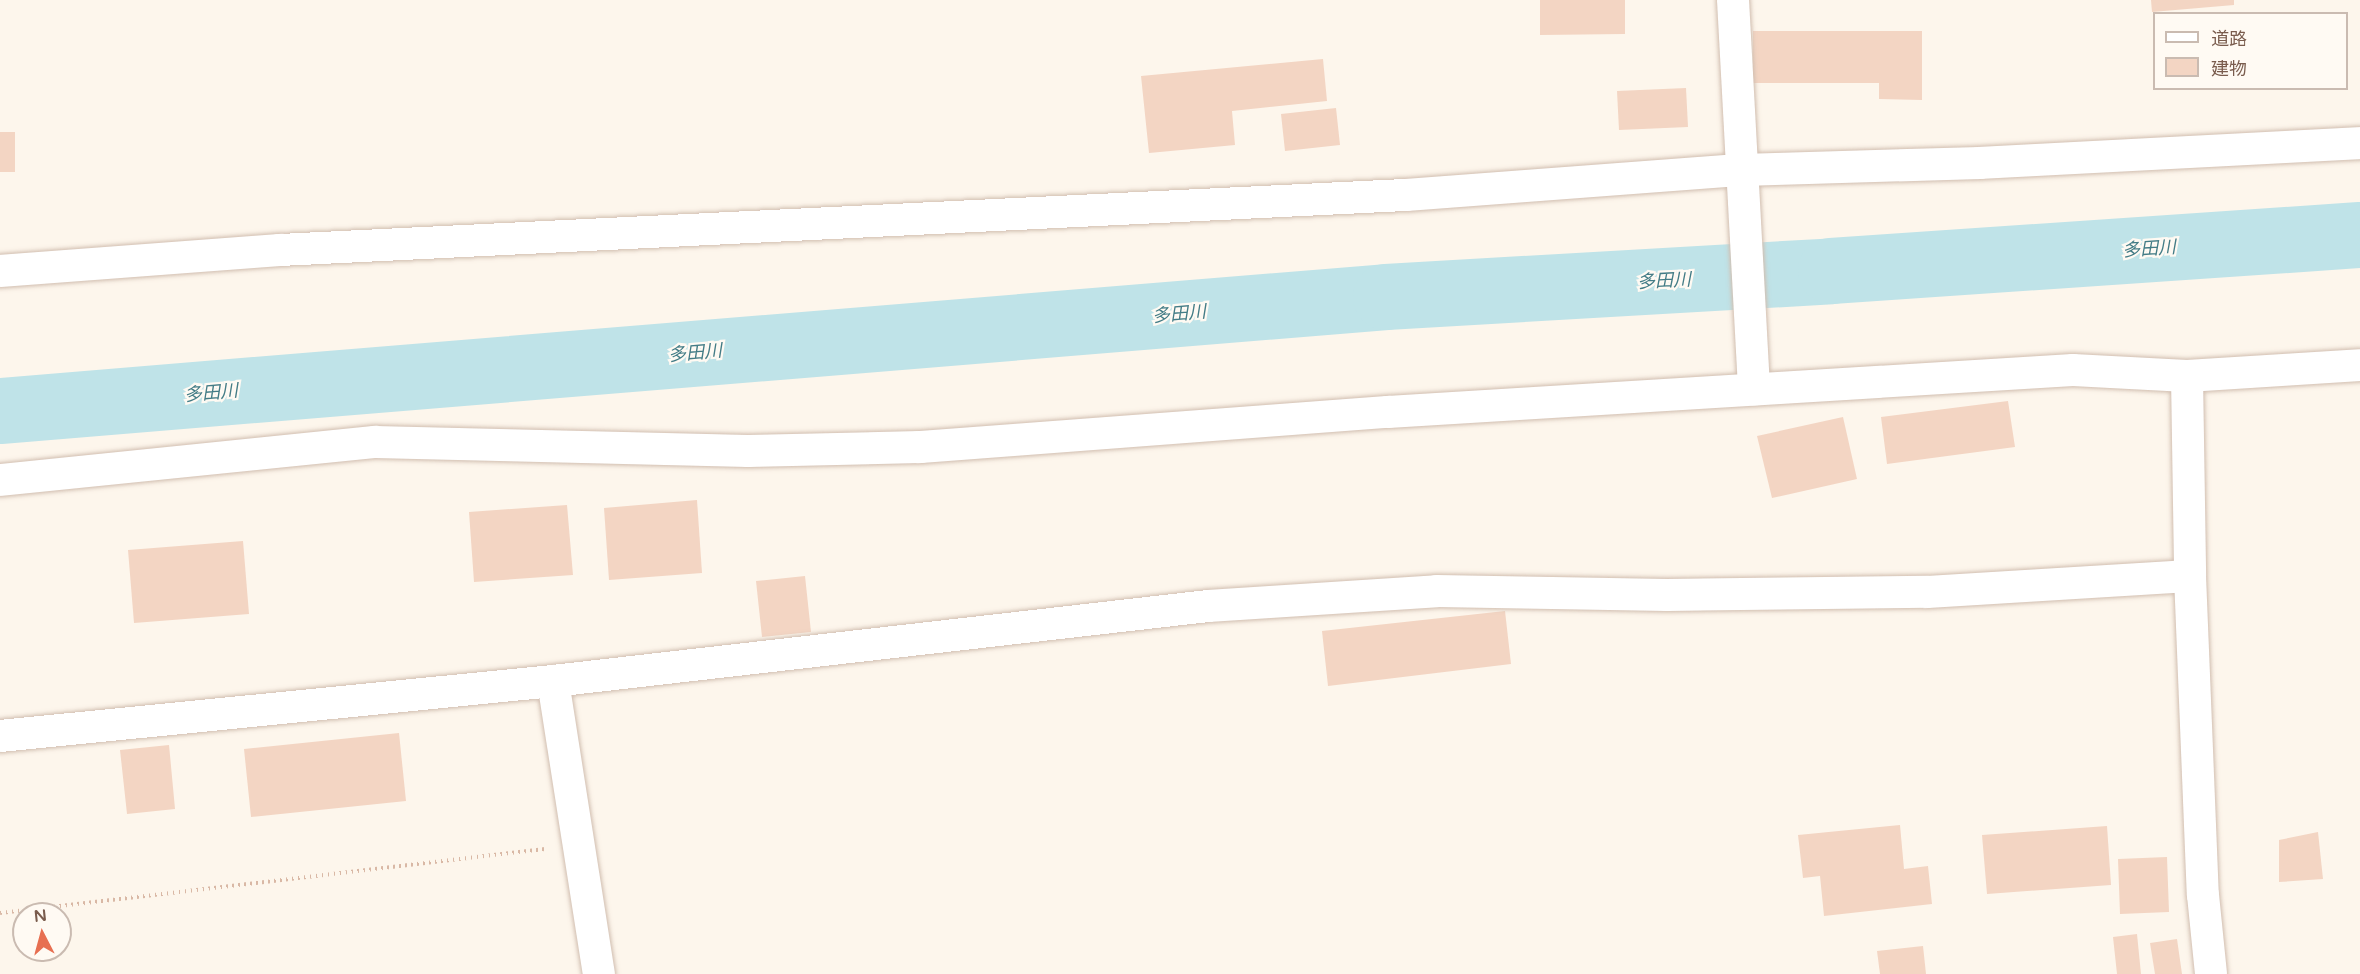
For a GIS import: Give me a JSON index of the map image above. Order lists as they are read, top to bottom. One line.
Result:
{"water":["多田川"],"legend":["道路","建物"],"north":"top"}
